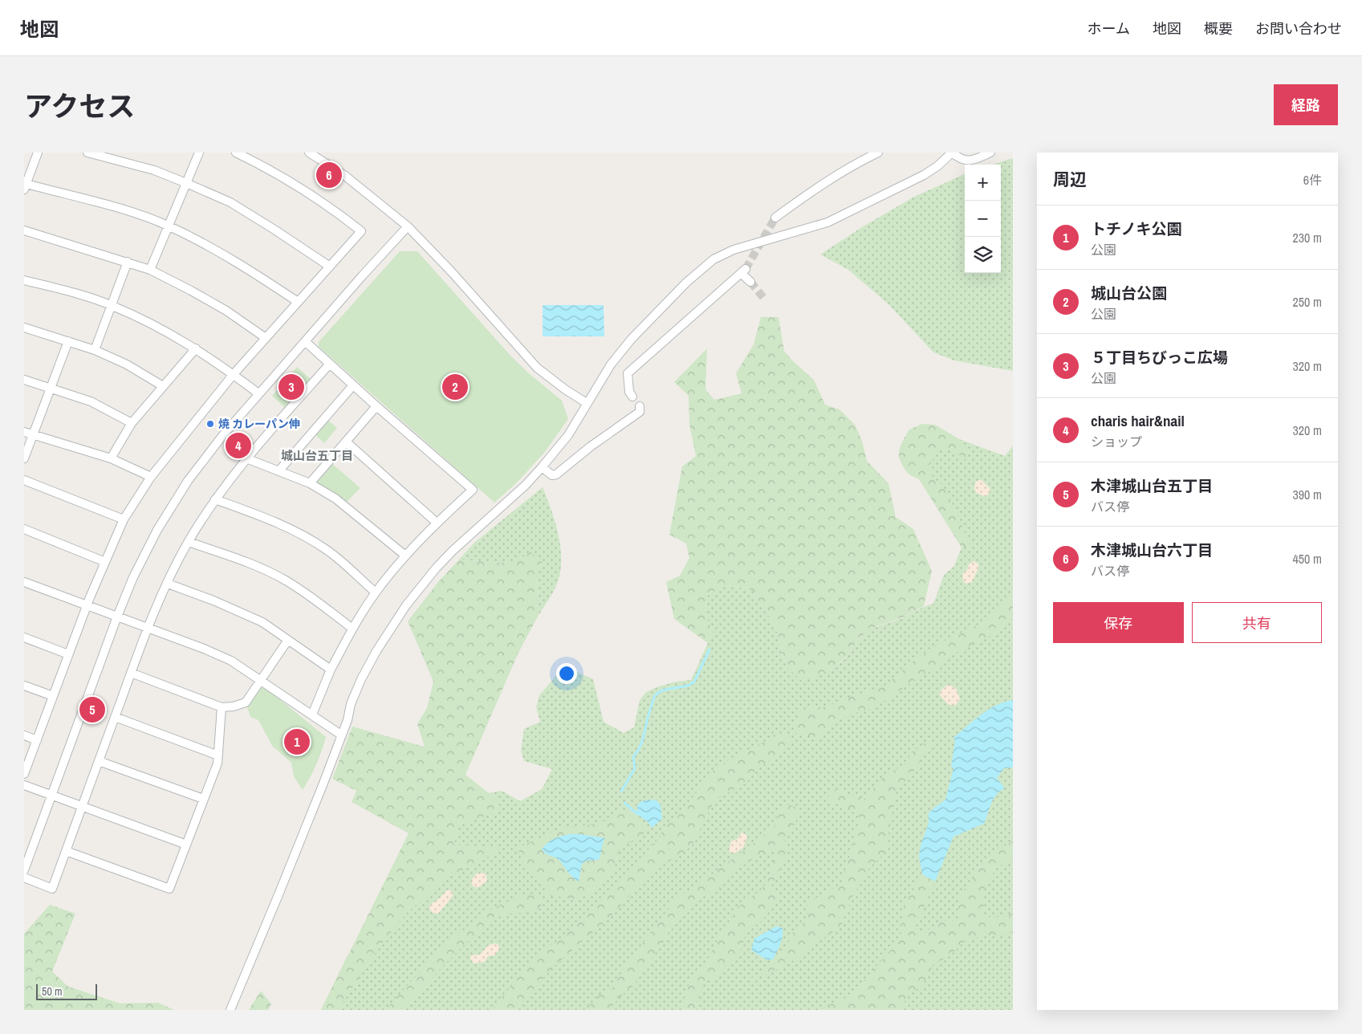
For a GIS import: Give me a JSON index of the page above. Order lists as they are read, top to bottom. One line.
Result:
{"districts":["城山台五丁目"],"places":["焼 カレーパン伸"],"scale_bar":"50 m","page":{"header":"地図","nav":["ホーム","地図","概要","お問い合わせ"],"title":"アクセス","buttons":["経路",["保存","共有"]],"heading":["周辺","6件"],"pins":["6","2","3","4","5","1"],"map_buttons":["+","−"],"list":[{"mark":"1","name":"トチノキ公園","note":"公園","value":"230 m"},{"mark":"2","name":"城山台公園","note":"公園","value":"250 m"},{"mark":"3","name":"５丁目ちびっこ広場","note":"公園","value":"320 m"},{"mark":"4","name":"charis hair&nail","note":"ショップ","value":"320 m"},{"mark":"5","name":"木津城山台五丁目","note":"バス停","value":"390 m"},{"mark":"6","name":"木津城山台六丁目","note":"バス停","value":"450 m"}],"scale":"50 m"}}
